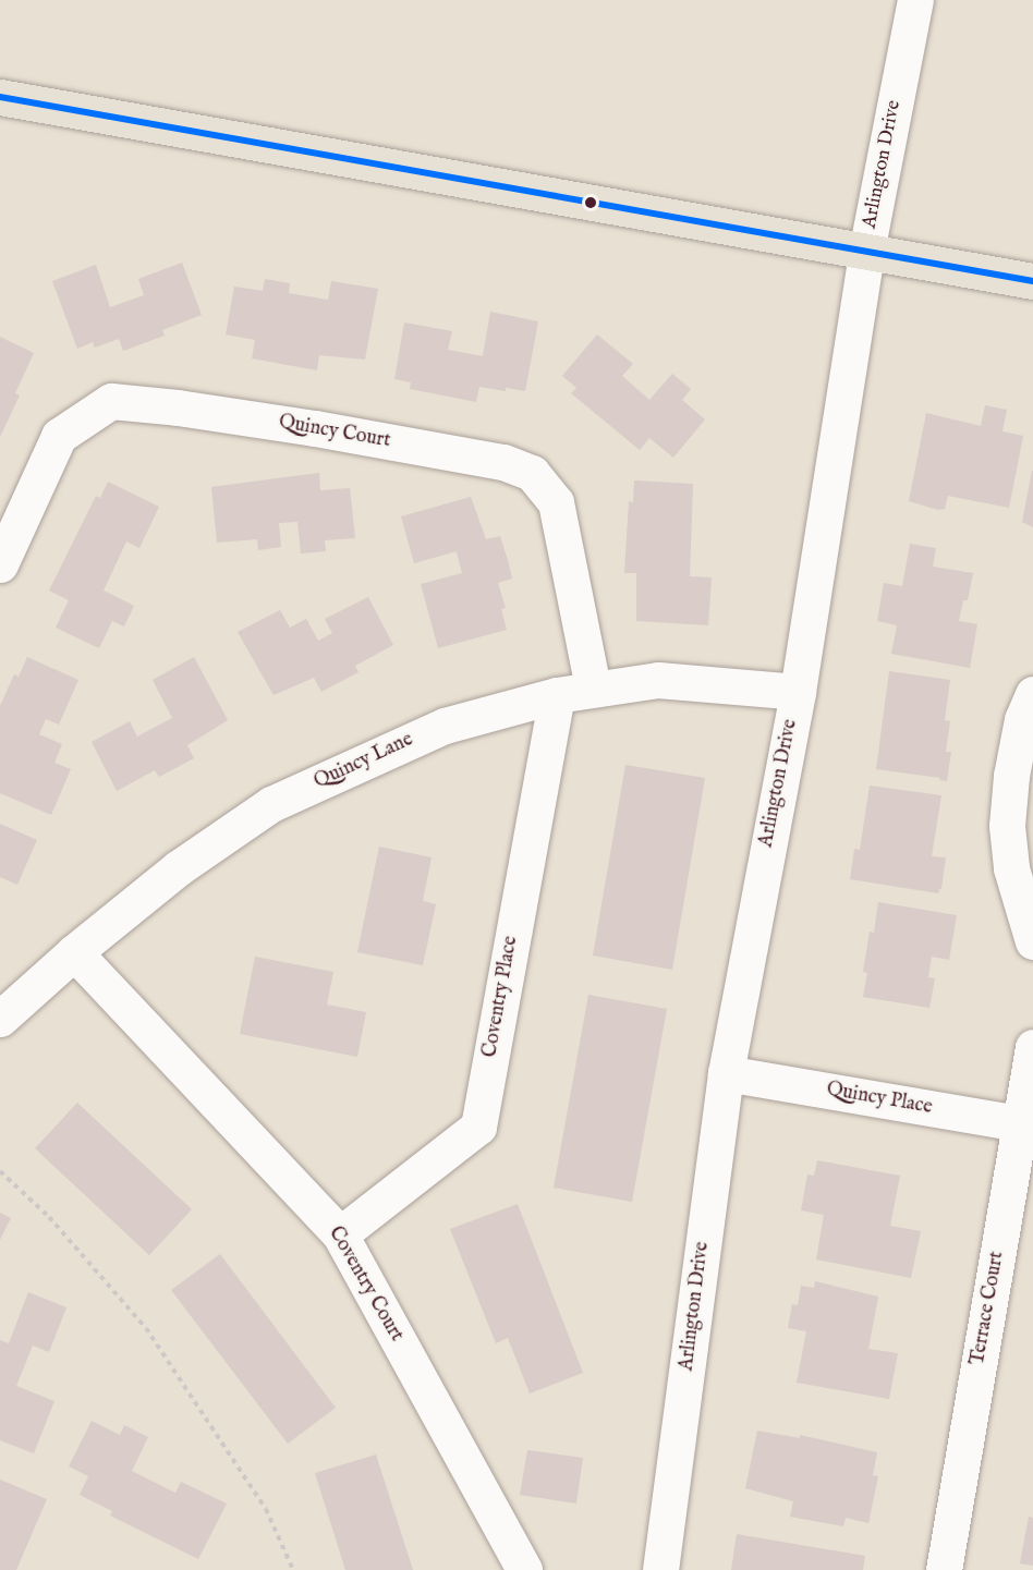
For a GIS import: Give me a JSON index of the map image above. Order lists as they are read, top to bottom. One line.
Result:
{"streets":{"street":["Arlington Drive","Quincy Court","Quincy Lane","Coventry Place","Quincy Place","Coventry Court","Terrace Court"]},"crossings":[["Arlington Drive","Quincy Lane"],["Arlington Drive","Quincy Place"],["Quincy Court","Quincy Lane"],["Quincy Lane","Coventry Place"],["Quincy Lane","Coventry Court"],["Coventry Place","Coventry Court"],["Quincy Place","Terrace Court"]]}
